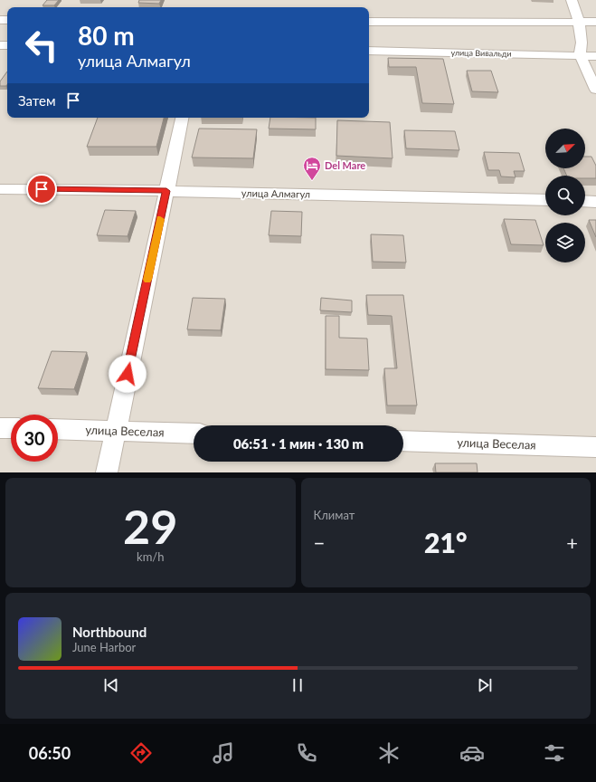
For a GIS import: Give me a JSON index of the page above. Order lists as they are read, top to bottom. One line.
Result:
{"streets":{"street":["улица Вивальди","улица Алмагул","улица Веселая"]},"places":{"hotel":["Del Mare"]},"north":"top right","page":{"turn":["80 m","улица Алмагул"],"then":"Затем","limit":"30","trip":"06:51 · 1 мин · 130 m","tile":[["29","km/h"],"Климат"],"heat":["−","21°","+"],"song":["Northbound","June Harbor"],"tabs":"06:50"}}
